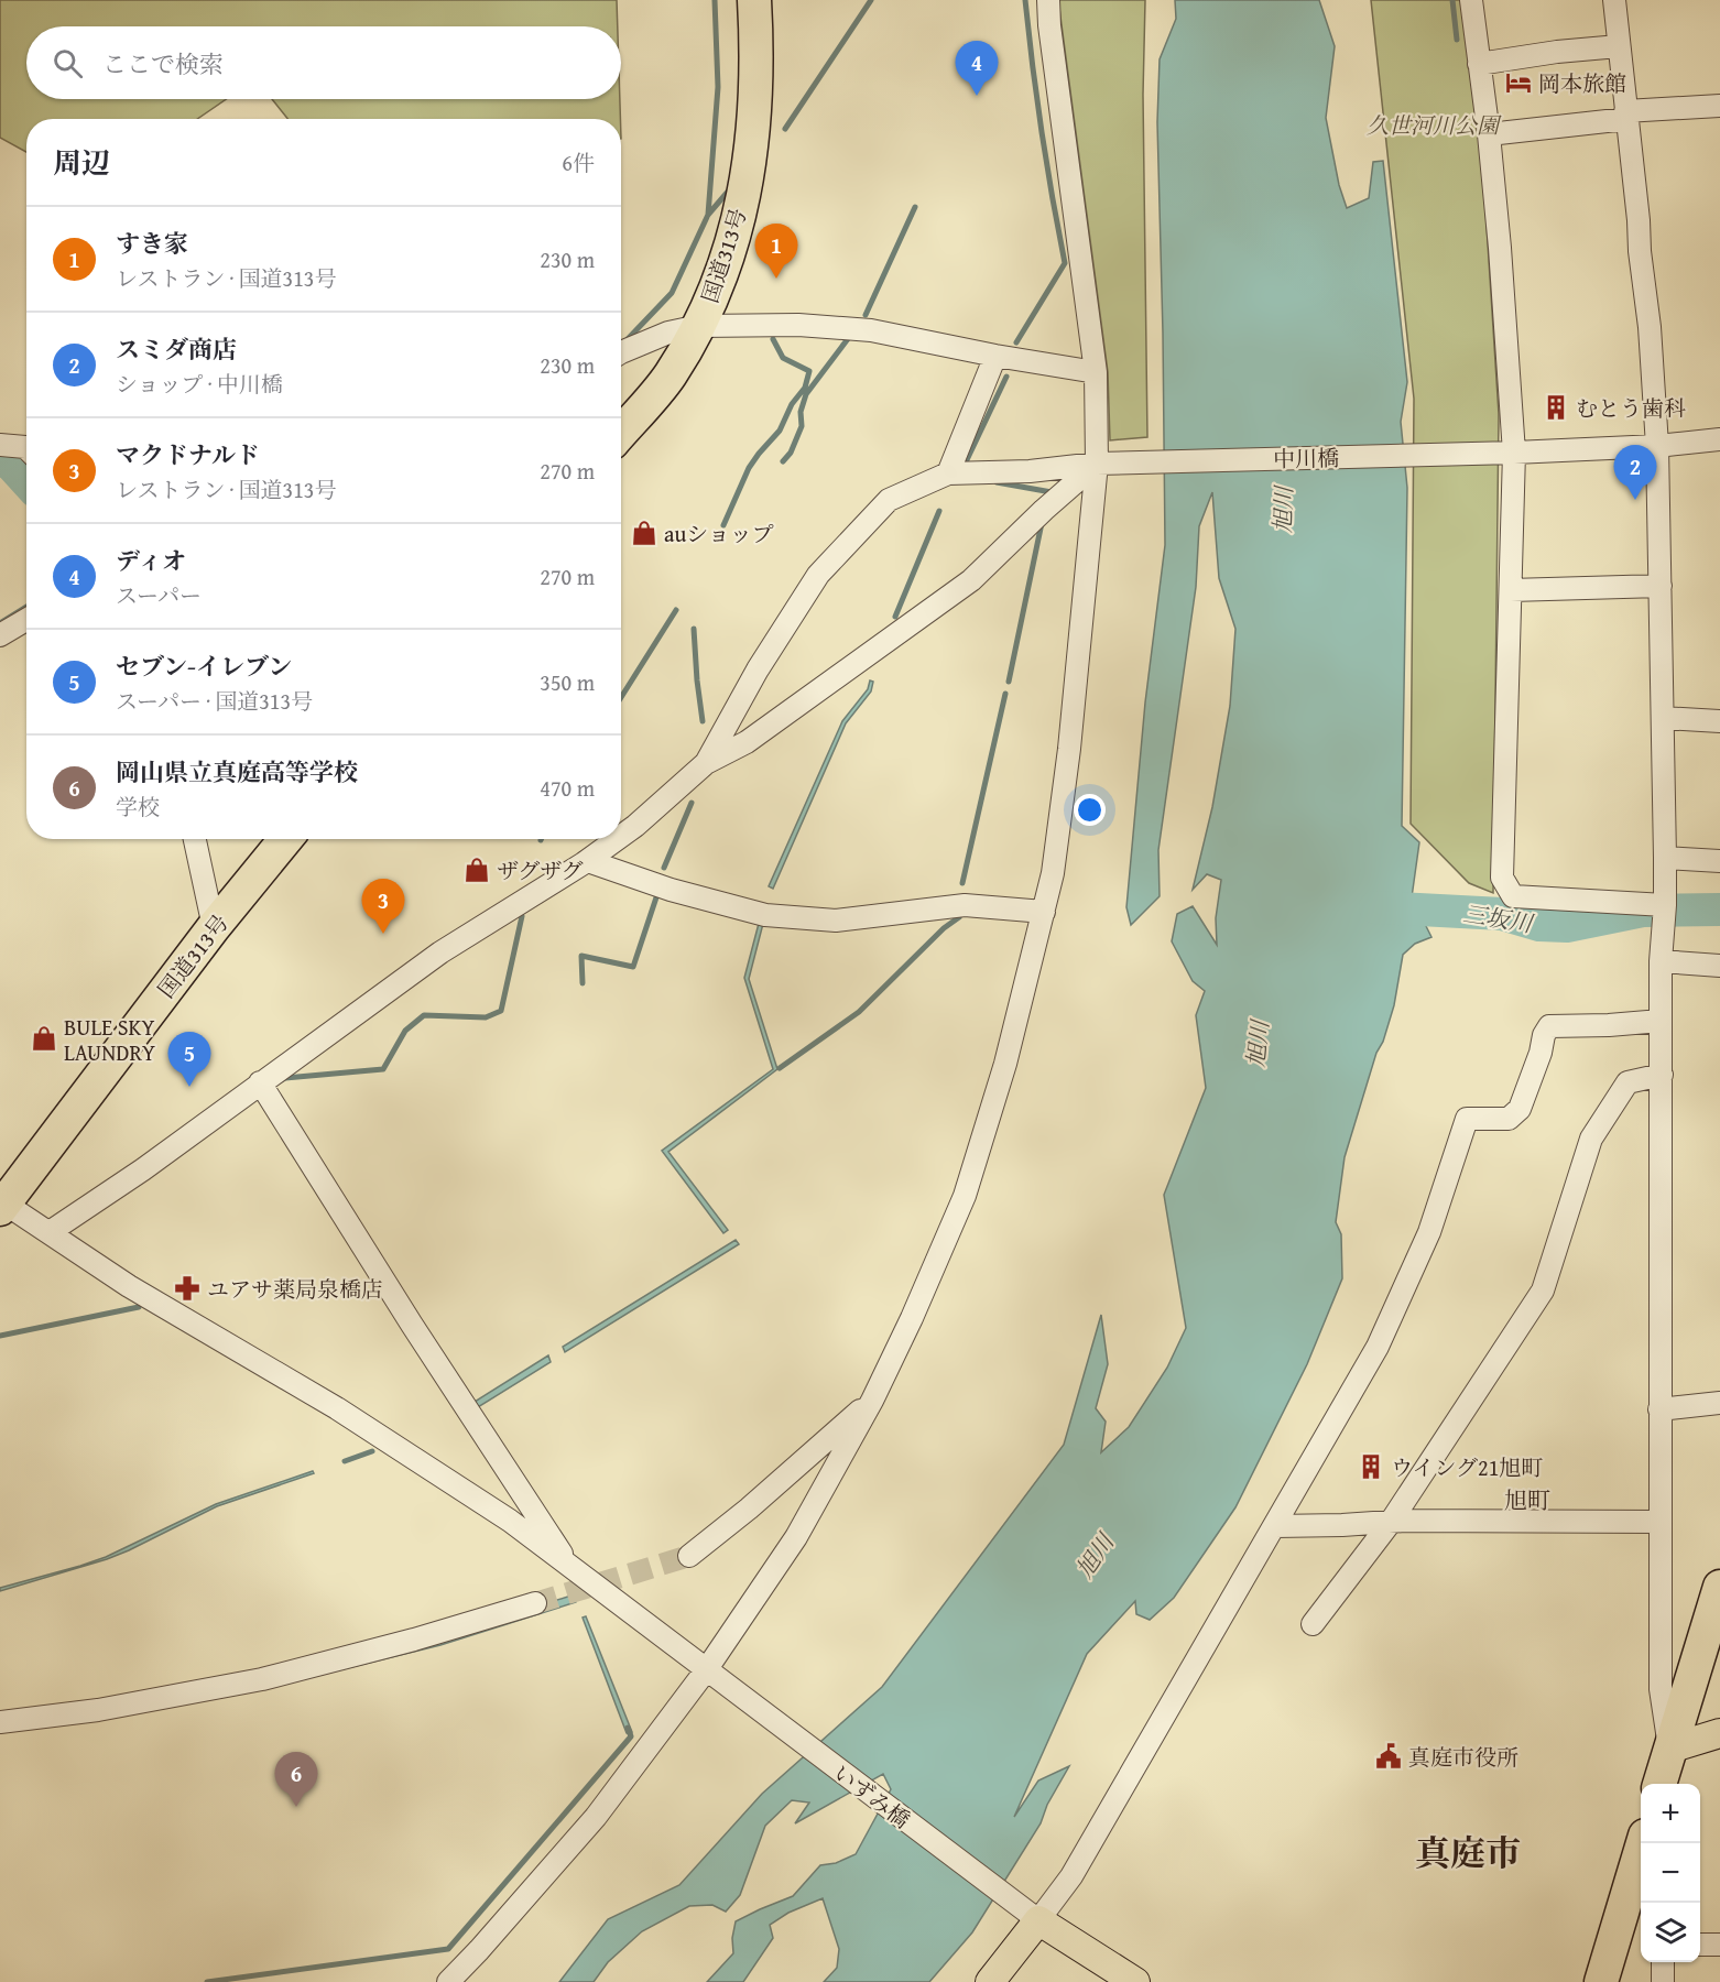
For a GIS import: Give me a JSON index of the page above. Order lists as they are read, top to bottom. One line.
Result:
{"streets":{"highway":["国道313号"],"street":["中川橋","いずみ橋"]},"crossings":[["国道313号","いずみ橋"]],"districts":["旭町","真庭市"],"water":["旭川","三坂川"],"parks":["久世河川公園"],"places":{"hotel":["岡本旅館"],"building":["むとう歯科","ウイング21旭町"],"shop":["auショップ","ザグザグ","BULE SKY LAUNDRY"],"pharmacy":["ユアサ薬局泉橋店"],"public building":["真庭市役所"]},"page":{"search":"ここで検索","pins":["4","1","2","3","5","6"],"heading":["周辺","6件"],"list":[{"mark":"1","name":"すき家","note":"レストラン · 国道313号","value":"230 m"},{"mark":"2","name":"スミダ商店","note":"ショップ · 中川橋","value":"230 m"},{"mark":"3","name":"マクドナルド","note":"レストラン · 国道313号","value":"270 m"},{"mark":"4","name":"ディオ","note":"スーパー","value":"270 m"},{"mark":"5","name":"セブン-イレブン","note":"スーパー · 国道313号","value":"350 m"},{"mark":"6","name":"岡山県立真庭高等学校","note":"学校","value":"470 m"}],"map_buttons":["+","−"]}}
